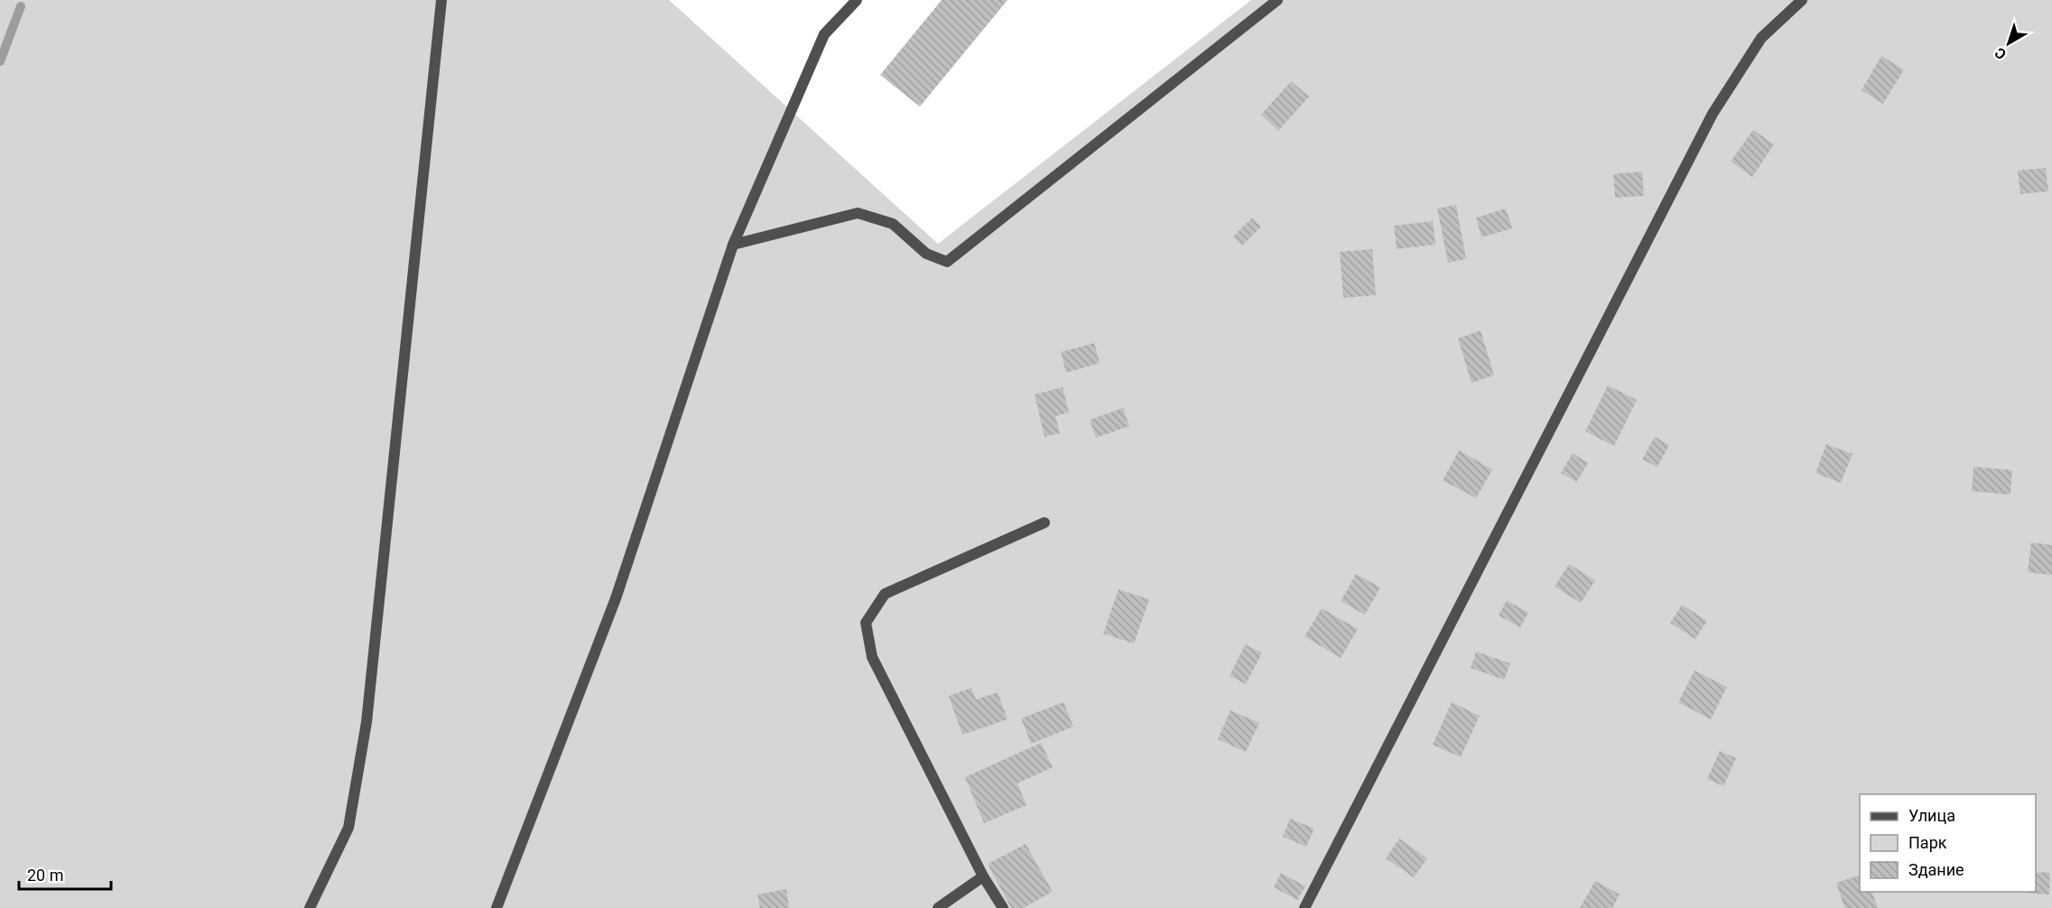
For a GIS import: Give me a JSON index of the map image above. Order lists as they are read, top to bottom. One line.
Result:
{"legend":["Улица","Парк","Здание"],"scale_bar":"20 m","north":"bottom left"}
